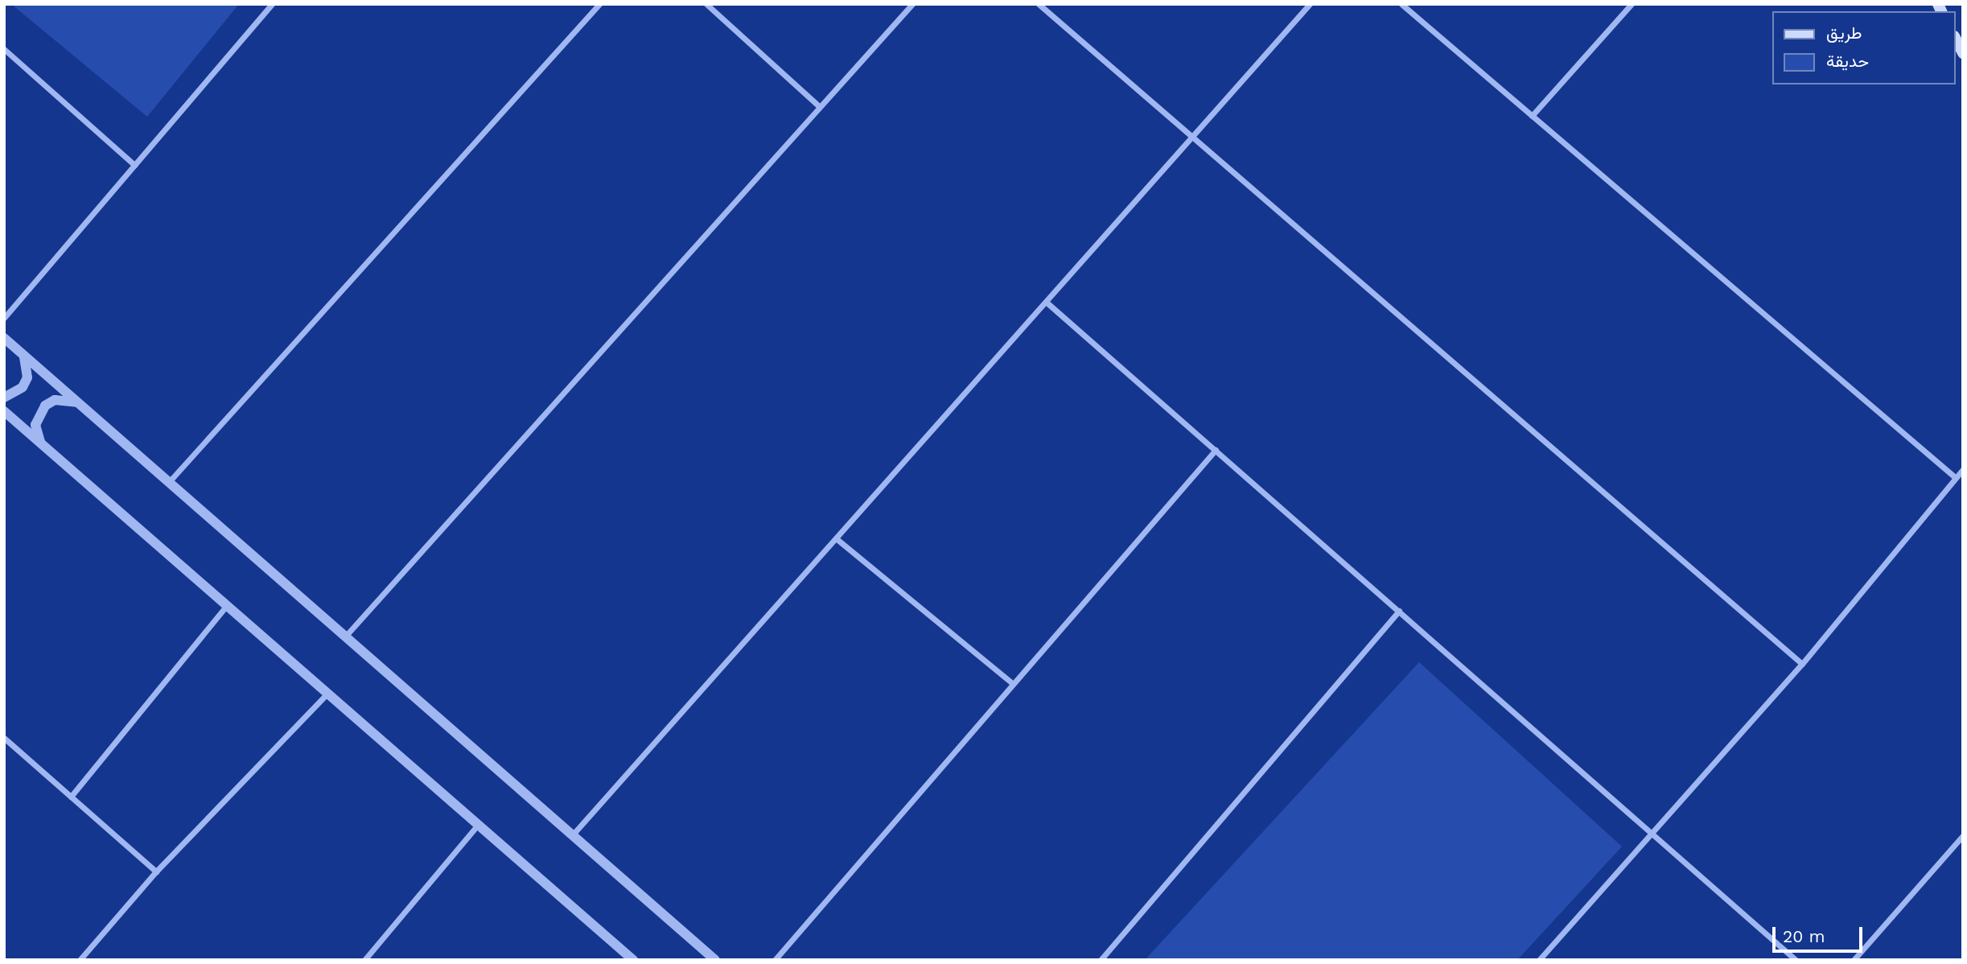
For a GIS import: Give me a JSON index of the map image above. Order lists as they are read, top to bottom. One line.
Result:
{"legend":["طريق","حديقة"],"scale_bar":"20 m"}
